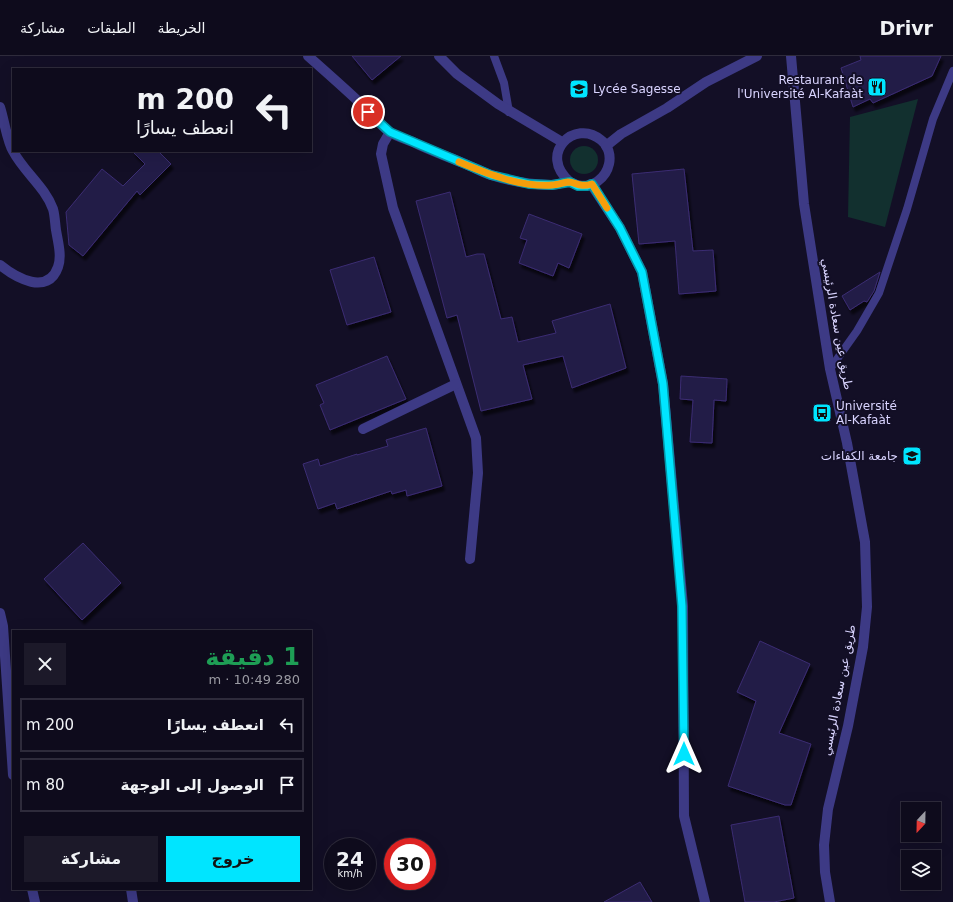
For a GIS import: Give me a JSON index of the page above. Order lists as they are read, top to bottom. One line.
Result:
{"streets":{"street":["طريق عين سعادة الرئيسي"]},"places":{"restaurant":["Restaurant de l'Université Al-Kafaàt"],"school or university":["Lycée Sagesse","جامعة الكفاءات"],"bus stop":["Université Al-Kafaàt"]},"north":"bottom","page":{"header":"Drivr","nav":["الخريطة","الطبقات","مشاركة"],"turn":["200 m","انعطف يسارًا"],"heading":["1 دقيقة","280 m · 10:49"],"list":[{"name":"انعطف يسارًا","value":"200 m"},{"name":"الوصول إلى الوجهة","value":"80 m"}],"buttons":["خروج","مشاركة"],"speed":"24 km/h","limit":"30"}}
